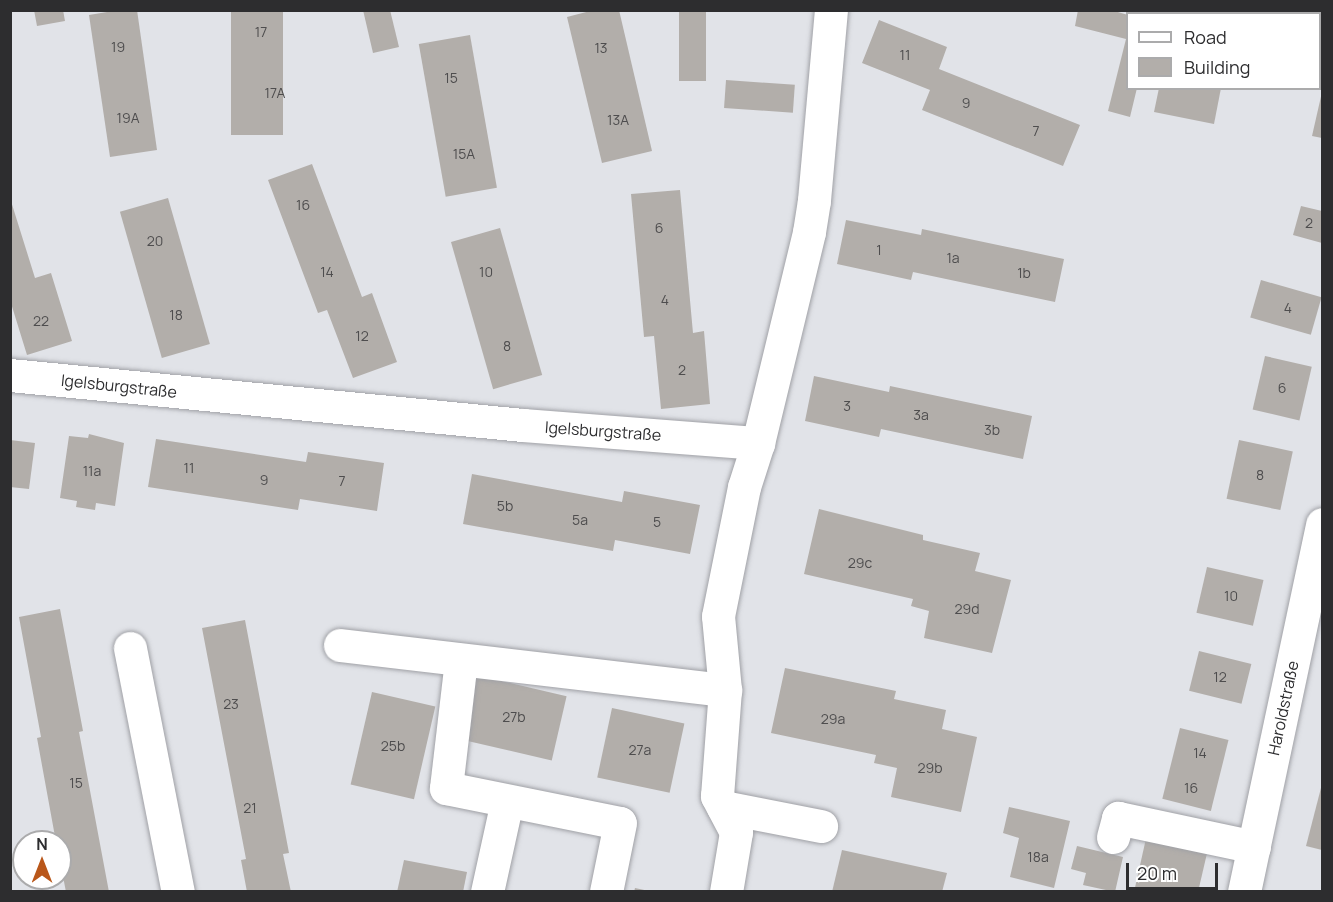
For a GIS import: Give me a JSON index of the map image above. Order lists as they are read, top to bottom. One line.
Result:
{"streets":{"street":["Igelsburgstraße","Haroldstraße"]},"house_numbers":["17","19","13","11","15","17A","9","19A","13A","7","15A","16","2","6","20","1","1a","14","10","1b","4","4","18","22","12","8","2","6","3","3a","3b","11","11a","8","9","7","5b","5a","5","29c","10","29d","12","23","27b","29a","25b","27a","14","29b","15","16","21","18a"],"legend":["Road","Building"],"scale_bar":"20 m","north":"top"}
